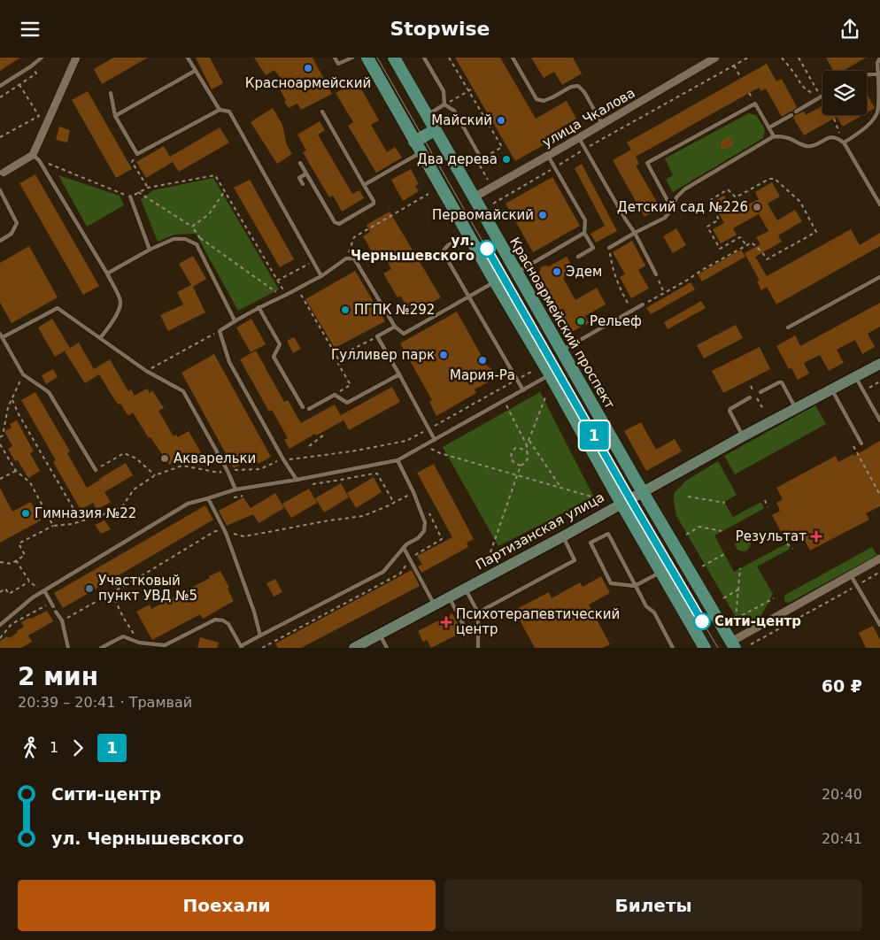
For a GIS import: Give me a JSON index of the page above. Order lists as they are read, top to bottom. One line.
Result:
{"streets":{"main road":["Красноармейский проспект","Партизанская улица"],"street":["улица Чкалова"]},"crossings":[["улица Чкалова","Красноармейский проспект"],["Красноармейский проспект","Партизанская улица"]],"places":{"other":["Красноармейский","Майский","Два дерева","Детский сад №226","Первомайский","ул. Чернышевского","Эдем","ПГПК №292","Рельеф","Гулливер парк","Мария-Ра","Акварельки","Гимназия №22","Участковый пункт УВД №5","Сити-центр"],"health":["Результат","Психотерапевтический центр"]},"lines":["tram line 1"],"page":{"header":"Stopwise","on_map":"1","heading":["2 мин","20:39 – 20:41 · Трамвай","60 ₽"],"legs":["1","1"],"list":[{"name":"Сити-центр","value":"20:40"},{"name":"ул. Чернышевского","value":"20:41"}],"buttons":["Поехали","Билеты"]}}
